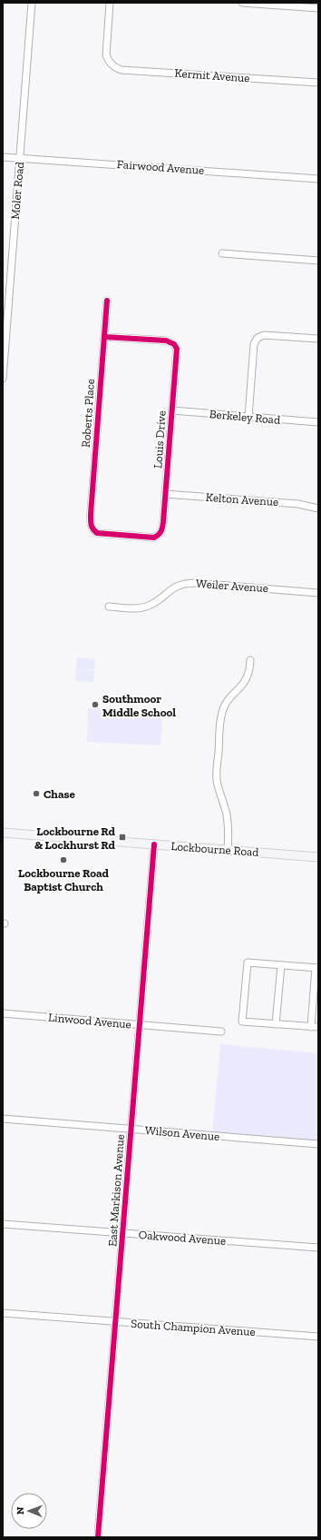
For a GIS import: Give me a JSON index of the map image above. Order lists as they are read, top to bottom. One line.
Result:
{"streets":{"main road":["Lockbourne Road"],"street":["Kermit Avenue","Fairwood Avenue","Moler Road","Roberts Place","Berkeley Road","Louis Drive","Kelton Avenue","Weiler Avenue","Linwood Avenue","Wilson Avenue","East Markison Avenue","Oakwood Avenue","South Champion Avenue"]},"crossings":[["Fairwood Avenue","Moler Road"],["Roberts Place","Louis Drive"],["Berkeley Road","Louis Drive"],["Louis Drive","Kelton Avenue"],["Lockbourne Road","East Markison Avenue"],["Linwood Avenue","East Markison Avenue"],["Wilson Avenue","East Markison Avenue"],["East Markison Avenue","Oakwood Avenue"],["East Markison Avenue","South Champion Avenue"]],"places":{"other":["Southmoor Middle School","Chase","Lockbourne Road Baptist Church"],"transit":["Lockbourne Rd & Lockhurst Rd"]},"north":"left"}
